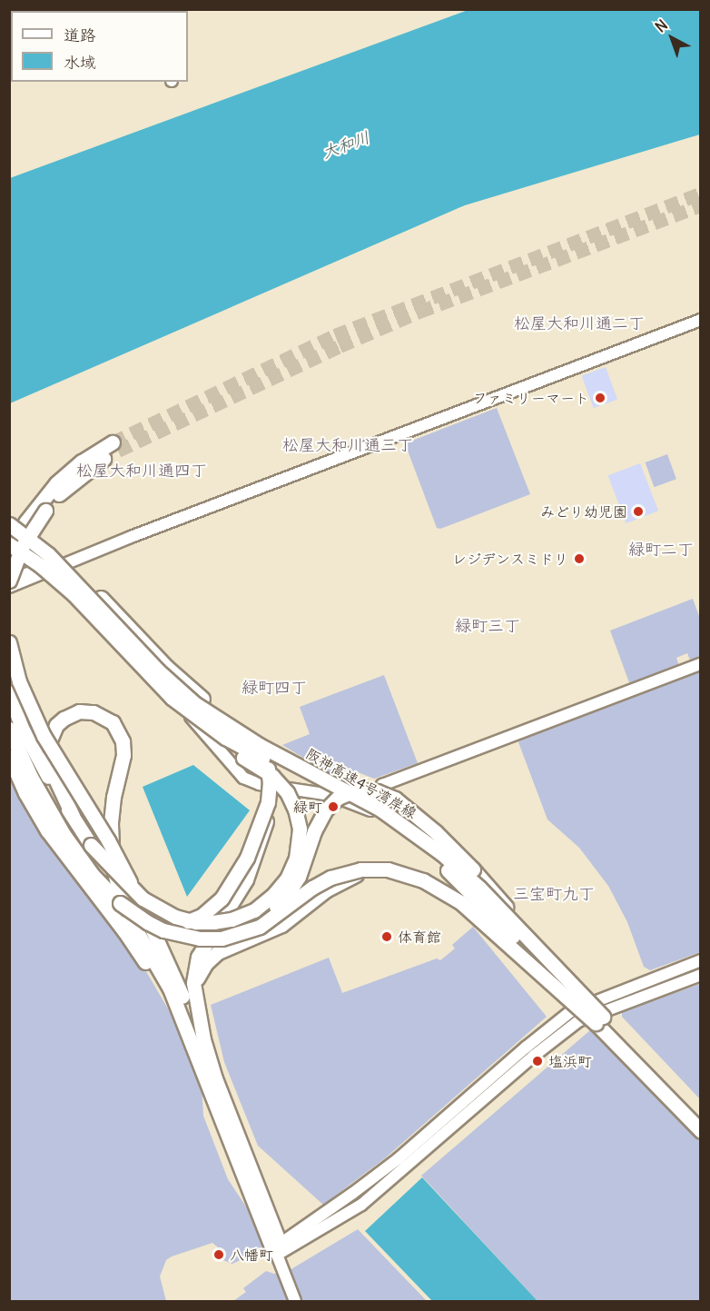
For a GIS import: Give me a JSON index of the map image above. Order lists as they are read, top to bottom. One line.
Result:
{"streets":{"highway":["阪神高速4号湾岸線"]},"districts":["松屋大和川通二丁","松屋大和川通三丁","松屋大和川通四丁","緑町二丁","緑町三丁","緑町四丁","三宝町九丁"],"water":["大和川"],"places":["ファミリーマート","みどり幼児園","レジデンスミドリ","緑町","体育館","塩浜町","八幡町"],"legend":["道路","水域"],"north":"top left"}
